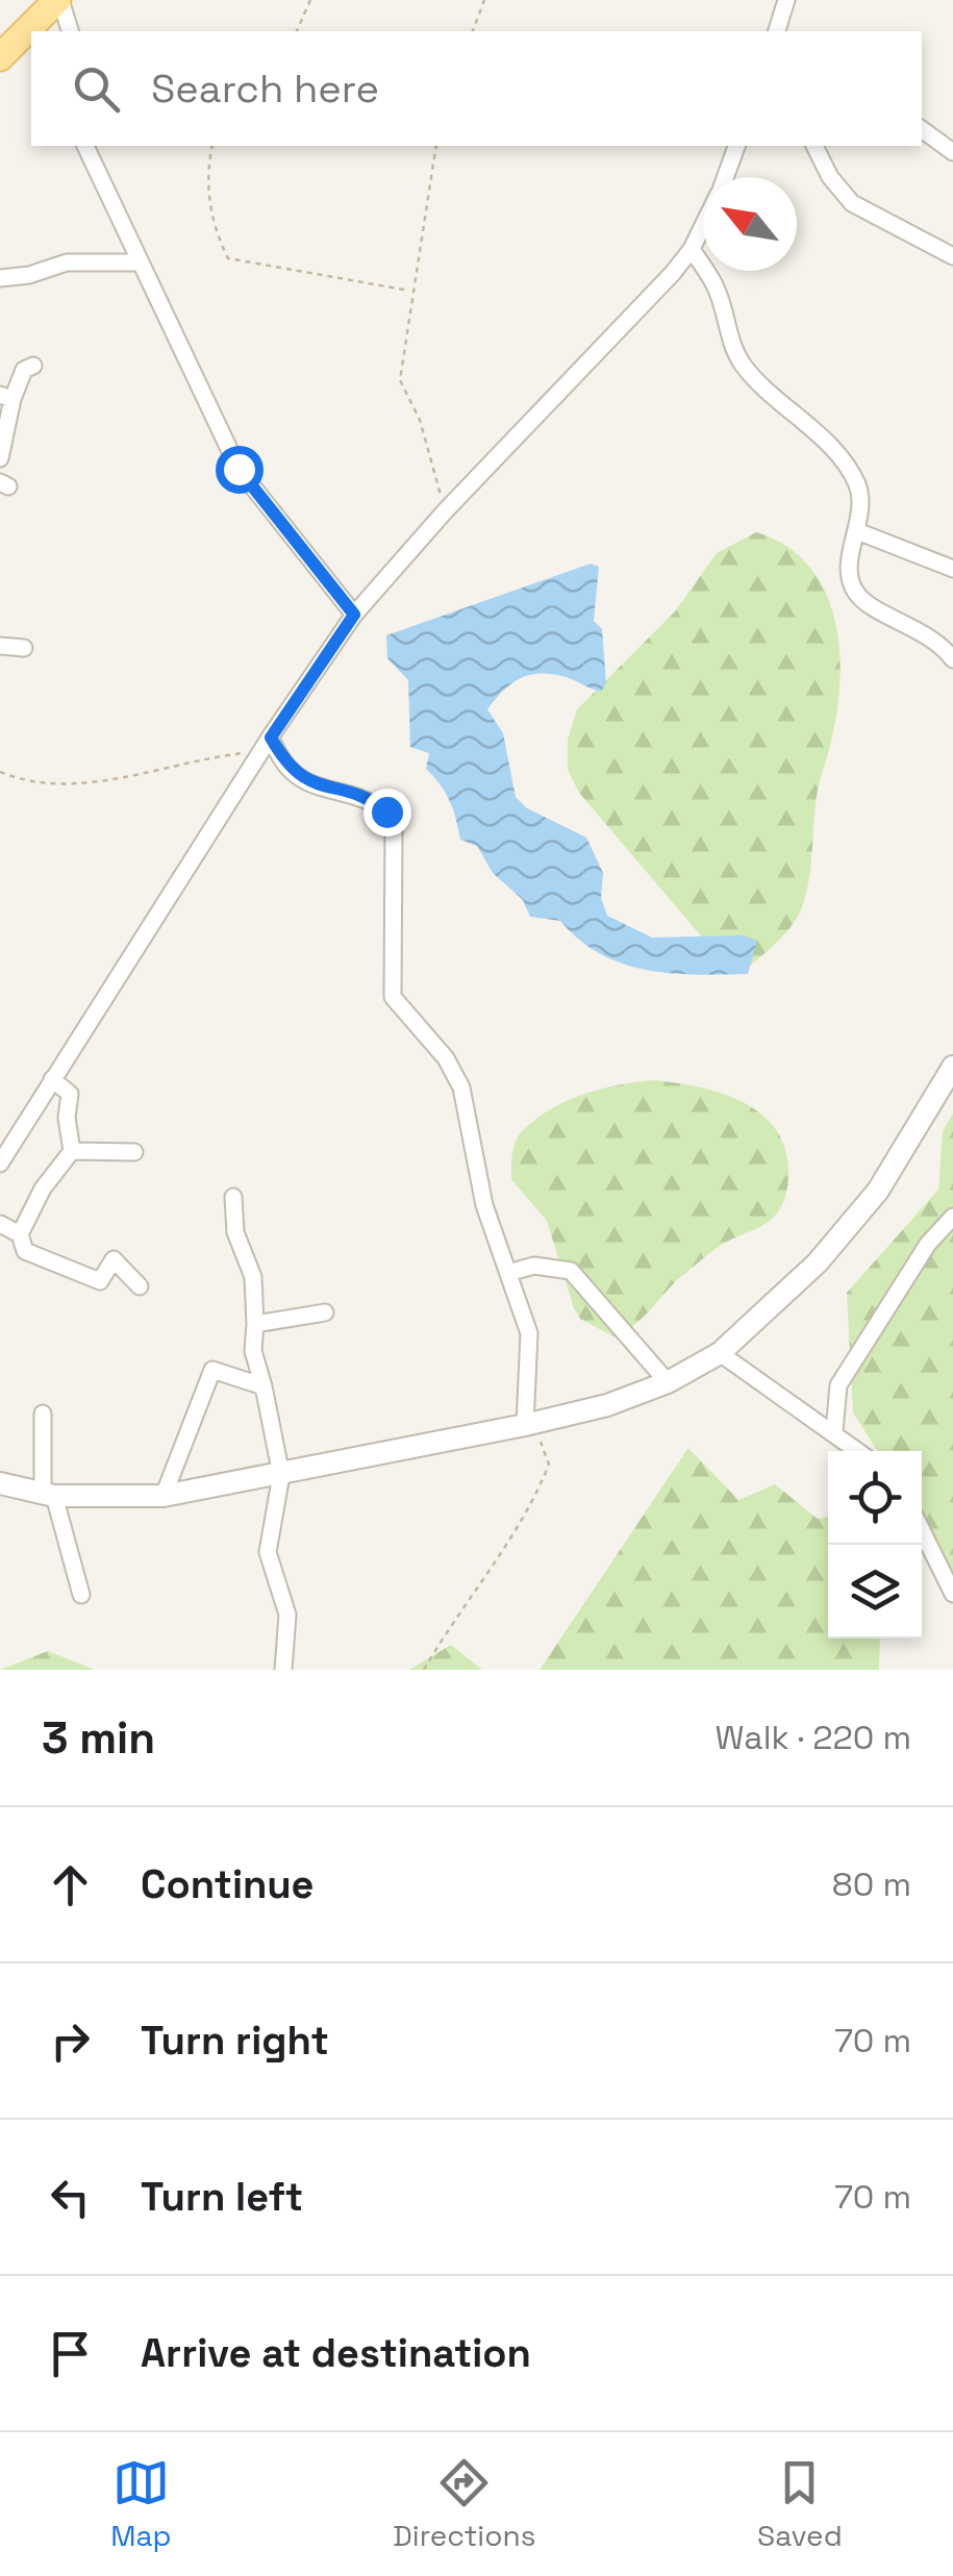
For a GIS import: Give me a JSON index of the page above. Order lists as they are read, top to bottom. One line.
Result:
{"north":"top left","page":{"search":"Search here","heading":["3 min","Walk · 220 m"],"list":[["Continue","80 m"],["Turn right","70 m"],["Turn left","70 m"],"Arrive at destination"],"nav":["Map","Directions","Saved"]}}
